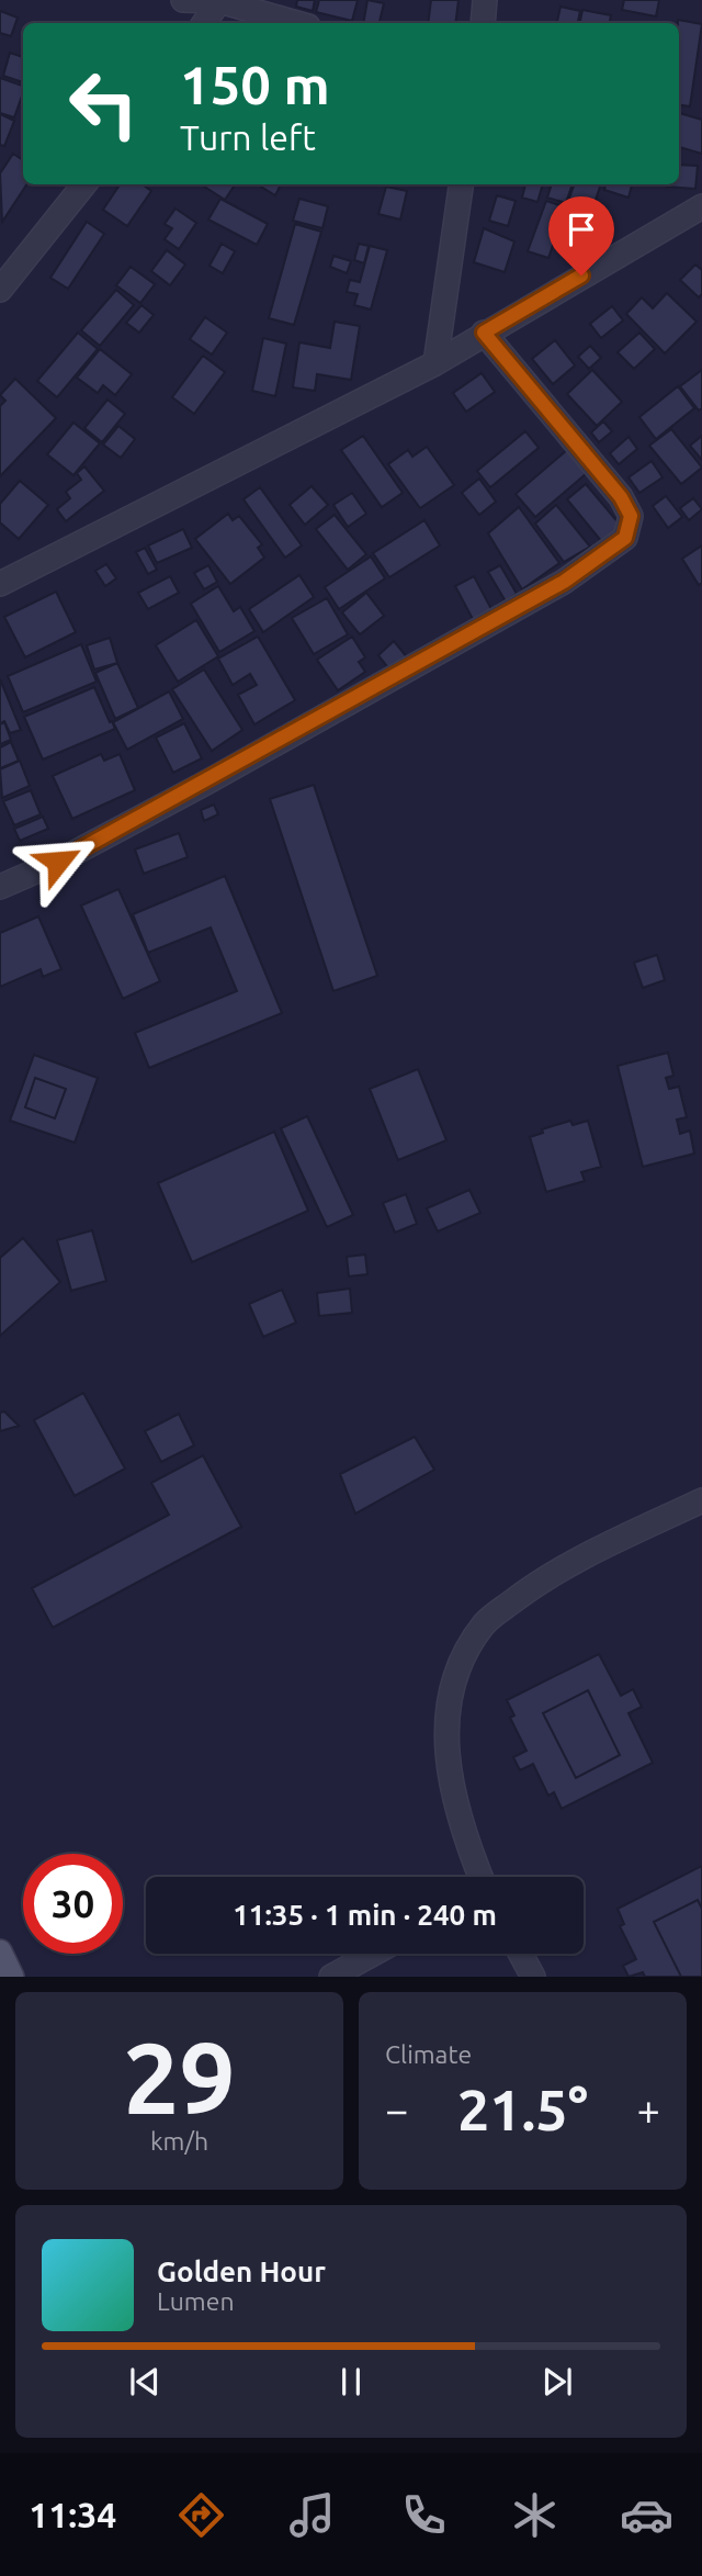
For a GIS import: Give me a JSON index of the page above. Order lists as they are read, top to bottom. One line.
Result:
{"page":{"turn":["150 m","Turn left"],"limit":"30","trip":"11:35 · 1 min · 240 m","tile":[["29","km/h"],"Climate"],"heat":["−","21.5°","+"],"song":["Golden Hour","Lumen"],"tabs":"11:34"}}
